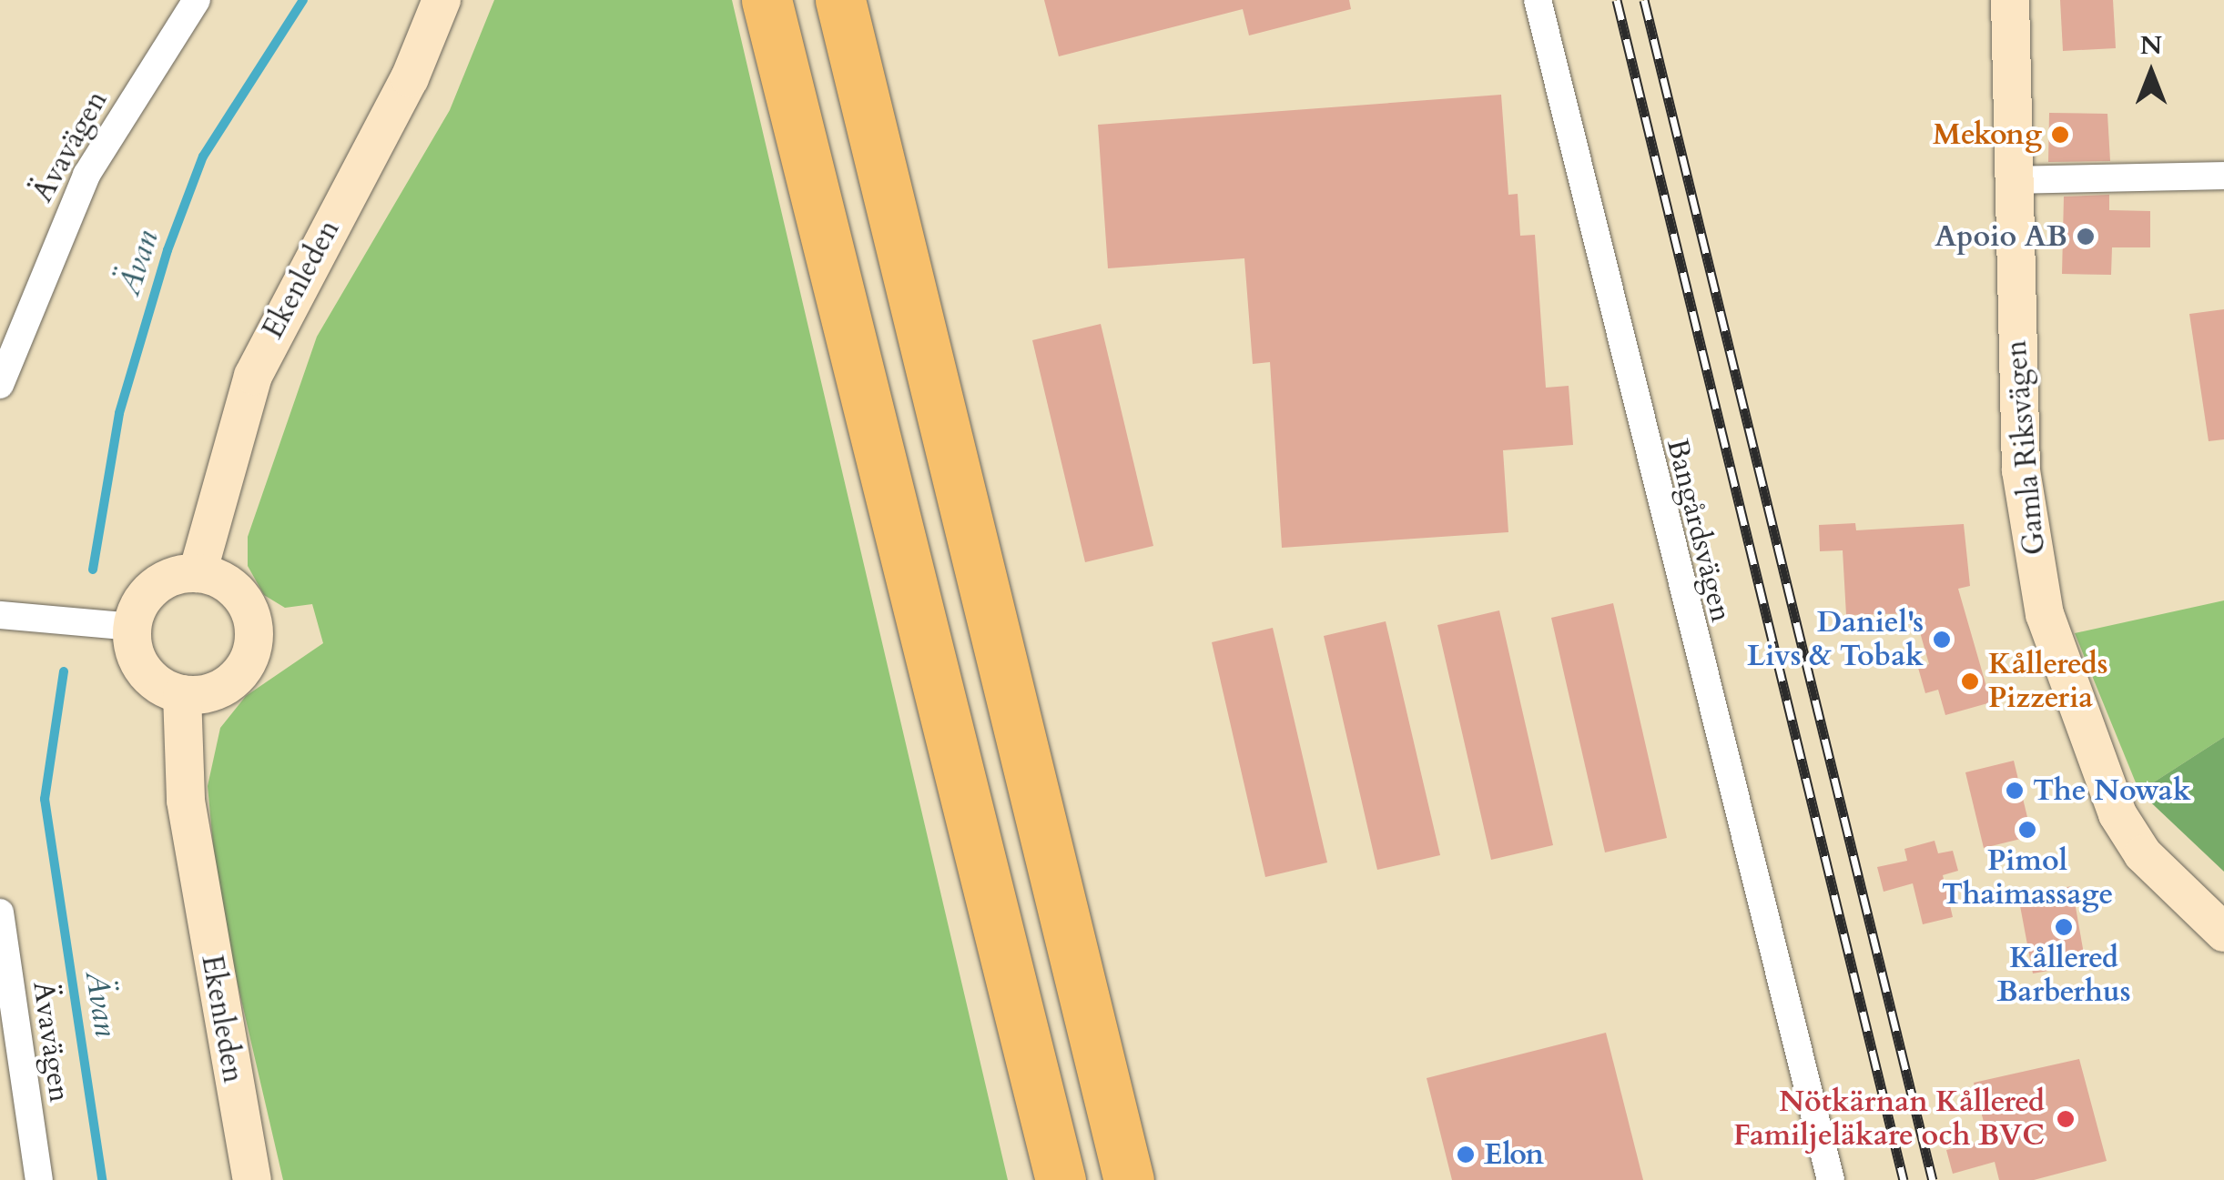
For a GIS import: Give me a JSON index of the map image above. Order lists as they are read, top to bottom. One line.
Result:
{"streets":{"street":["Ävavägen","Ekenleden","Gamla Riksvägen","Bangårdsvägen"]},"water":["Ävan"],"places":["Mekong","Apoio AB","Daniel's Livs & Tobak","Kållereds Pizzeria","The Nowak","Pimol Thaimassage","Kållered Barberhus","Nötkärnan Kållered Familjeläkare och BVC","Elon"],"north":"top"}
